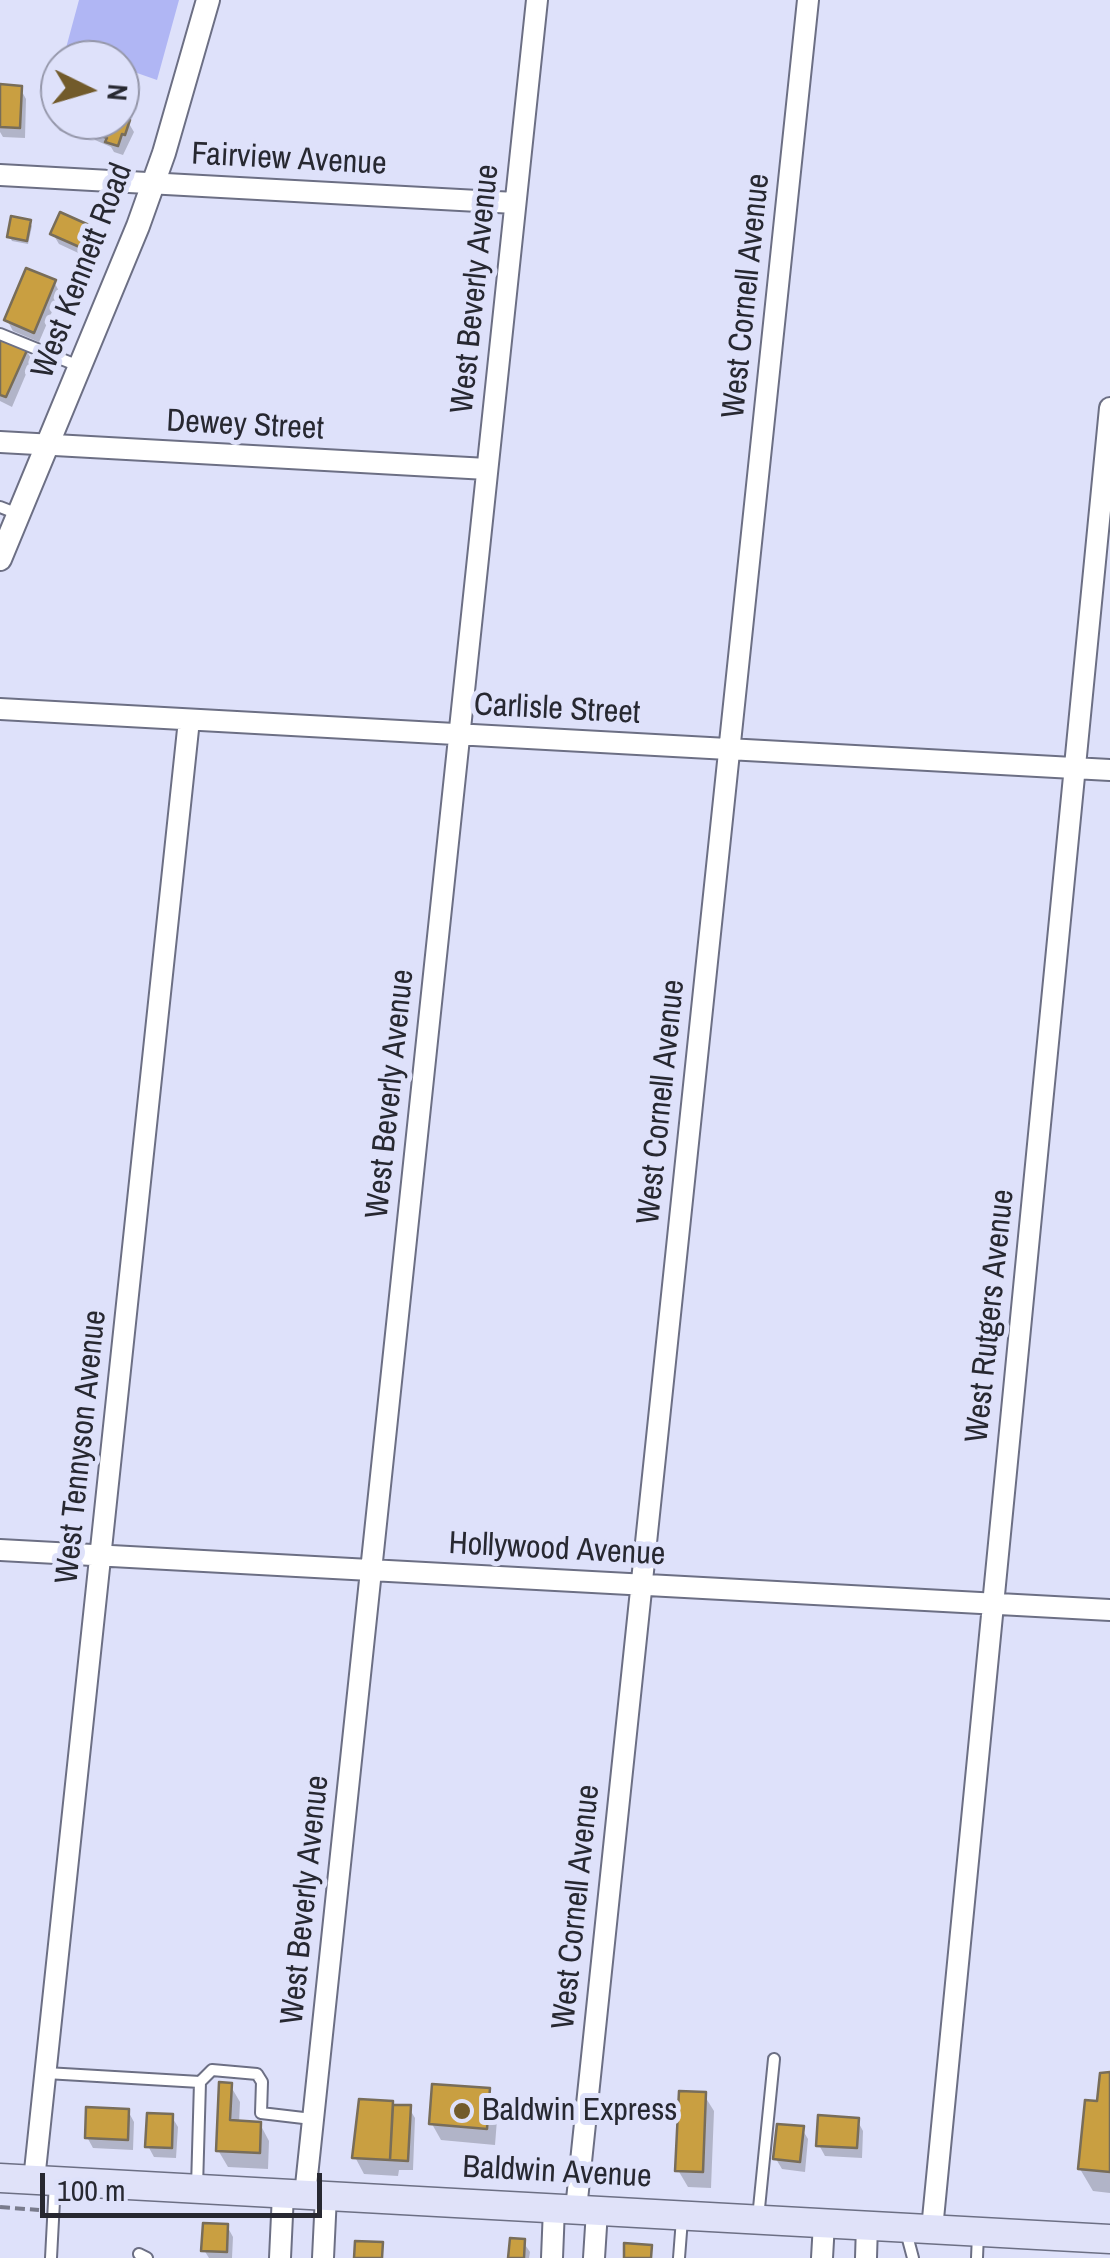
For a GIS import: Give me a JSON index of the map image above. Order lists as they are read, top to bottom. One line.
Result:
{"streets":{"main road":["Baldwin Avenue"],"street":["Fairview Avenue","West Kennett Road","West Beverly Avenue","West Cornell Avenue","Dewey Street","Carlisle Street","West Rutgers Avenue","West Tennyson Avenue","Hollywood Avenue"]},"crossings":[["Fairview Avenue","West Kennett Road"],["Fairview Avenue","West Beverly Avenue"],["West Kennett Road","Dewey Street"],["West Beverly Avenue","Dewey Street"],["West Beverly Avenue","Carlisle Street"],["West Beverly Avenue","Hollywood Avenue"],["West Beverly Avenue","Baldwin Avenue"],["West Cornell Avenue","Carlisle Street"],["West Cornell Avenue","Hollywood Avenue"],["West Cornell Avenue","Baldwin Avenue"],["Carlisle Street","West Rutgers Avenue"],["Carlisle Street","West Tennyson Avenue"],["West Rutgers Avenue","Hollywood Avenue"],["West Rutgers Avenue","Baldwin Avenue"],["West Tennyson Avenue","Hollywood Avenue"],["West Tennyson Avenue","Baldwin Avenue"]],"places":["Baldwin Express"],"scale_bar":"100 m","north":"right"}
